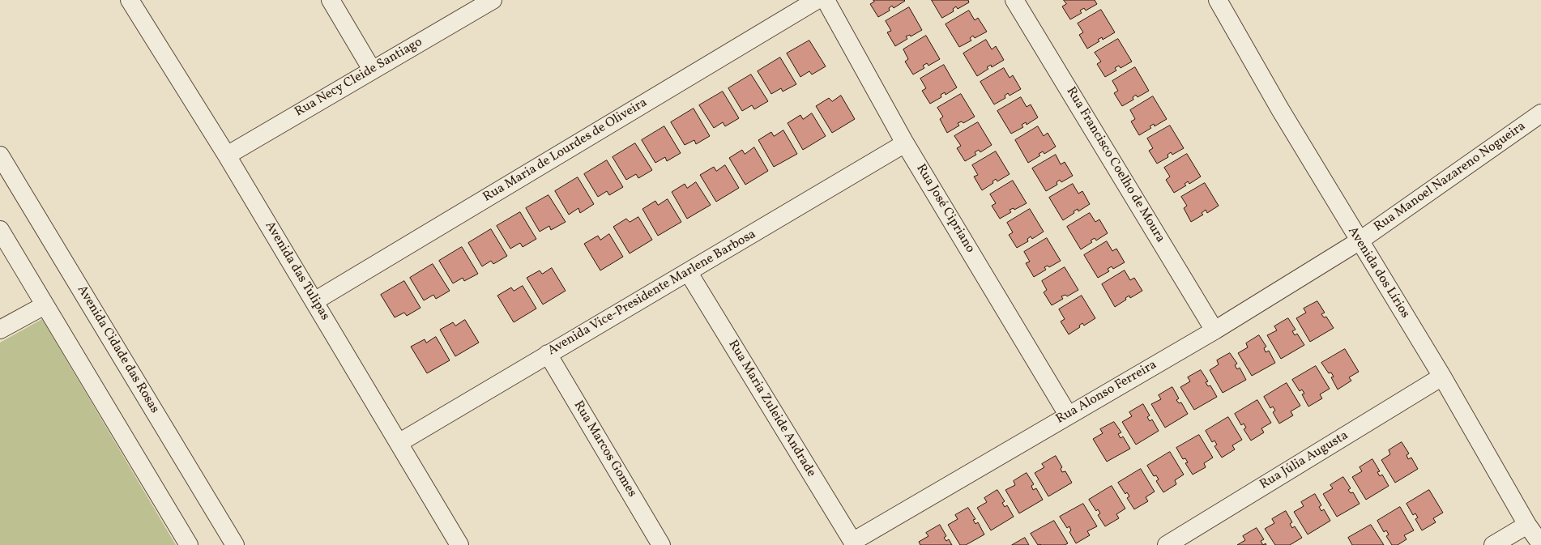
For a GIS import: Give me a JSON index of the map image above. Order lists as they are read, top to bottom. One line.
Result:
{"streets":{"street":["Rua Necy Cleide Santiago","Rua Maria de Lourdes de Oliveira","Rua Francisco Coelho de Moura","Rua Manoel Nazareno Nogueira","Rua José Cipriano","Avenida das Tulipas","Avenida dos Lírios","Avenida Vice-Presidente Marlene Barbosa","Avenida Cidade das Rosas","Rua Alonso Ferreira","Rua Maria Zuleide Andrade","Rua Marcos Gomes","Rua Júlia Augusta"]},"crossings":[["Rua Necy Cleide Santiago","Avenida das Tulipas"],["Rua Maria de Lourdes de Oliveira","Avenida das Tulipas"],["Rua Francisco Coelho de Moura","Rua Alonso Ferreira"],["Rua Manoel Nazareno Nogueira","Avenida dos Lírios"],["Rua Manoel Nazareno Nogueira","Rua Alonso Ferreira"],["Rua José Cipriano","Avenida Vice-Presidente Marlene Barbosa"],["Rua José Cipriano","Rua Alonso Ferreira"],["Avenida das Tulipas","Avenida Vice-Presidente Marlene Barbosa"],["Avenida dos Lírios","Rua Alonso Ferreira"],["Avenida dos Lírios","Rua Júlia Augusta"],["Avenida Vice-Presidente Marlene Barbosa","Rua Maria Zuleide Andrade"],["Avenida Vice-Presidente Marlene Barbosa","Rua Marcos Gomes"],["Rua Alonso Ferreira","Rua Maria Zuleide Andrade"]]}
